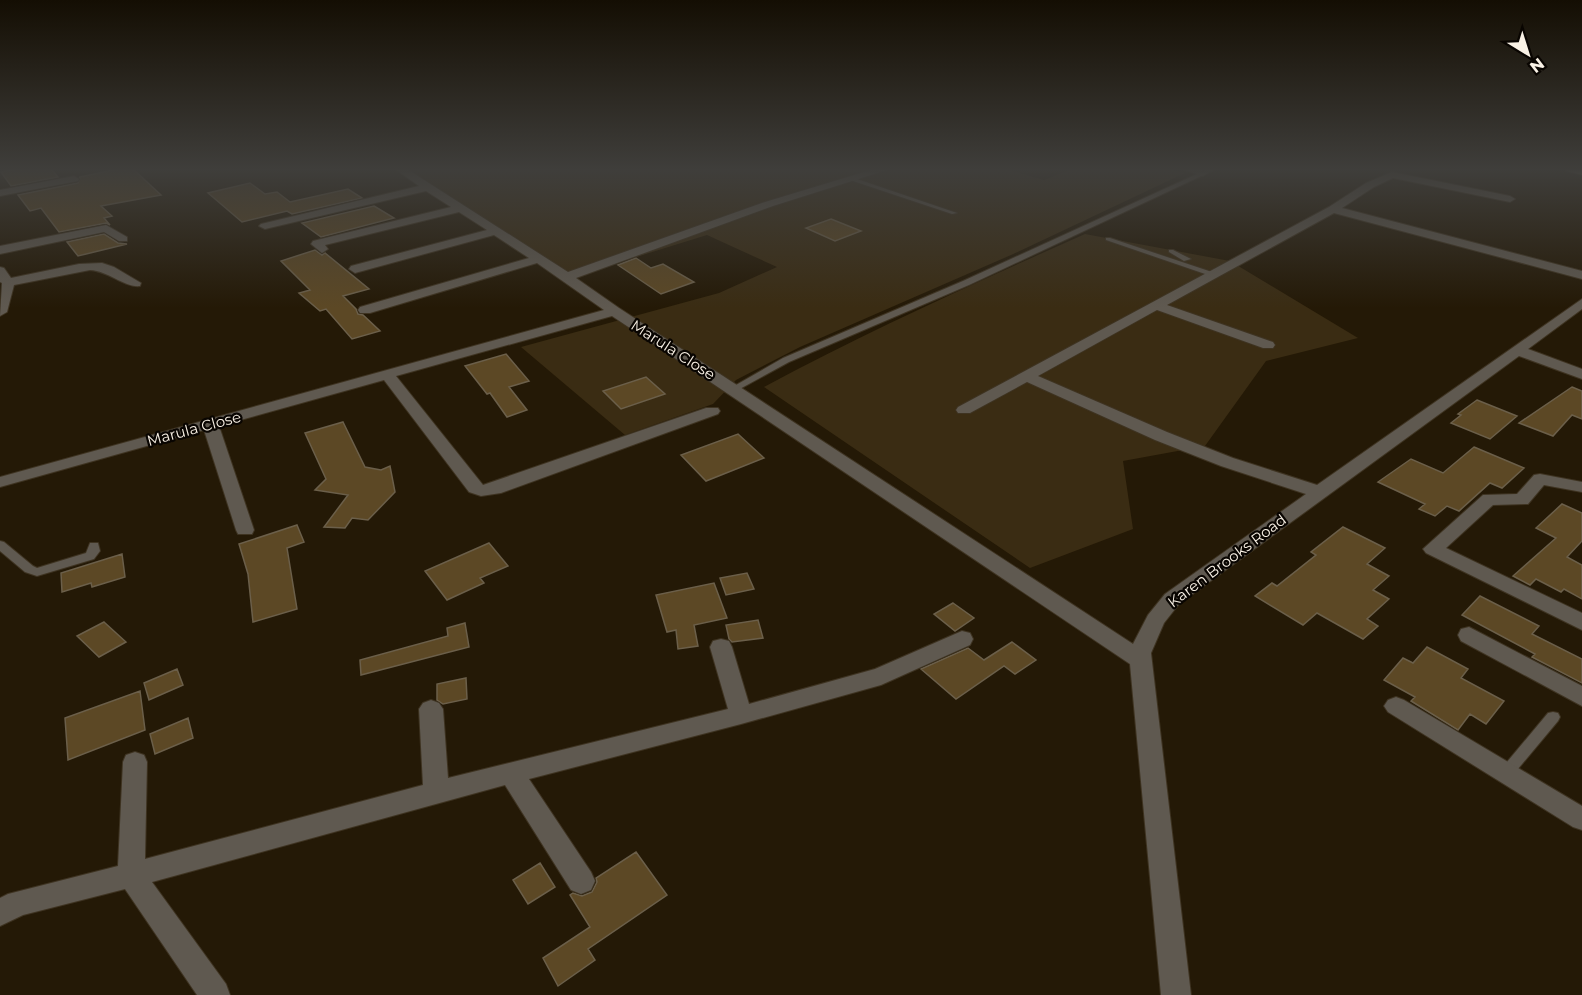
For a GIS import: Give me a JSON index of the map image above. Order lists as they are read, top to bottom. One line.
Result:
{"streets":{"street":["Marula Close","Karen Brooks Road"]},"crossings":[["Marula Close","Karen Brooks Road"]],"north":"bottom right"}
